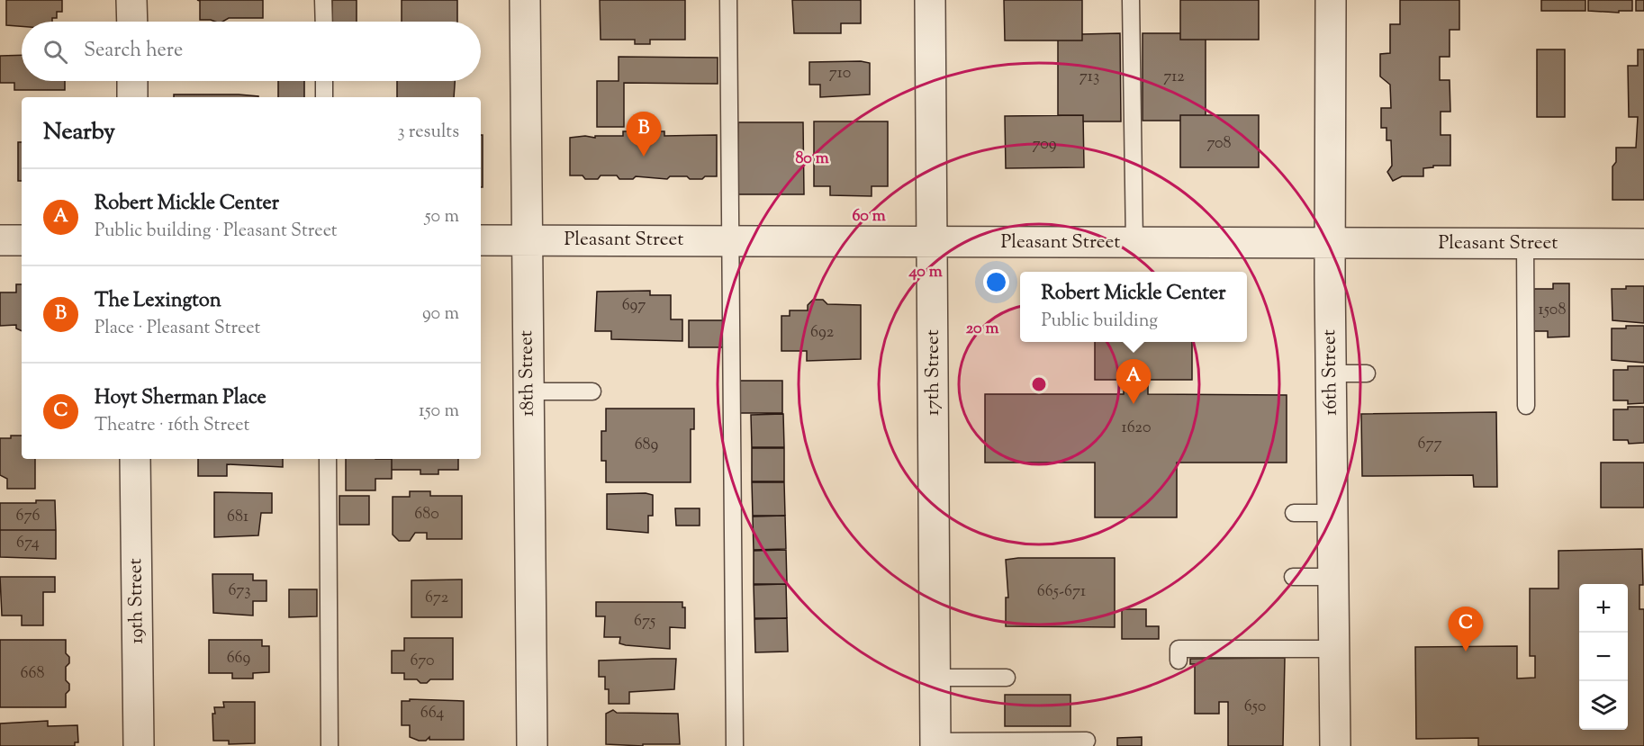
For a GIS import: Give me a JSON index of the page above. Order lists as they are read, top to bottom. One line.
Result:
{"streets":{"street":["Pleasant Street","17th Street","16th Street","18th Street","19th Street"]},"crossings":[["Pleasant Street","17th Street"],["Pleasant Street","16th Street"],["Pleasant Street","18th Street"]],"house_numbers":["710","713","712","708","709","697","1508","692","1620","677","689","680","676","681","674","673","665-671","672","675","669","670","668","650","664"],"page":{"search":"Search here","heading":["Nearby","3 results"],"pins":["B","A","C"],"list":[{"mark":"A","name":"Robert Mickle Center","note":"Public building · Pleasant Street","value":"50 m"},{"mark":"B","name":"The Lexington","note":"Place · Pleasant Street","value":"90 m"},{"mark":"C","name":"Hoyt Sherman Place","note":"Theatre · 16th Street","value":"150 m"}],"popup":["Robert Mickle Center","Public building"],"map_buttons":["+","−"]},"rings":["80 m","60 m","40 m","20 m"]}
